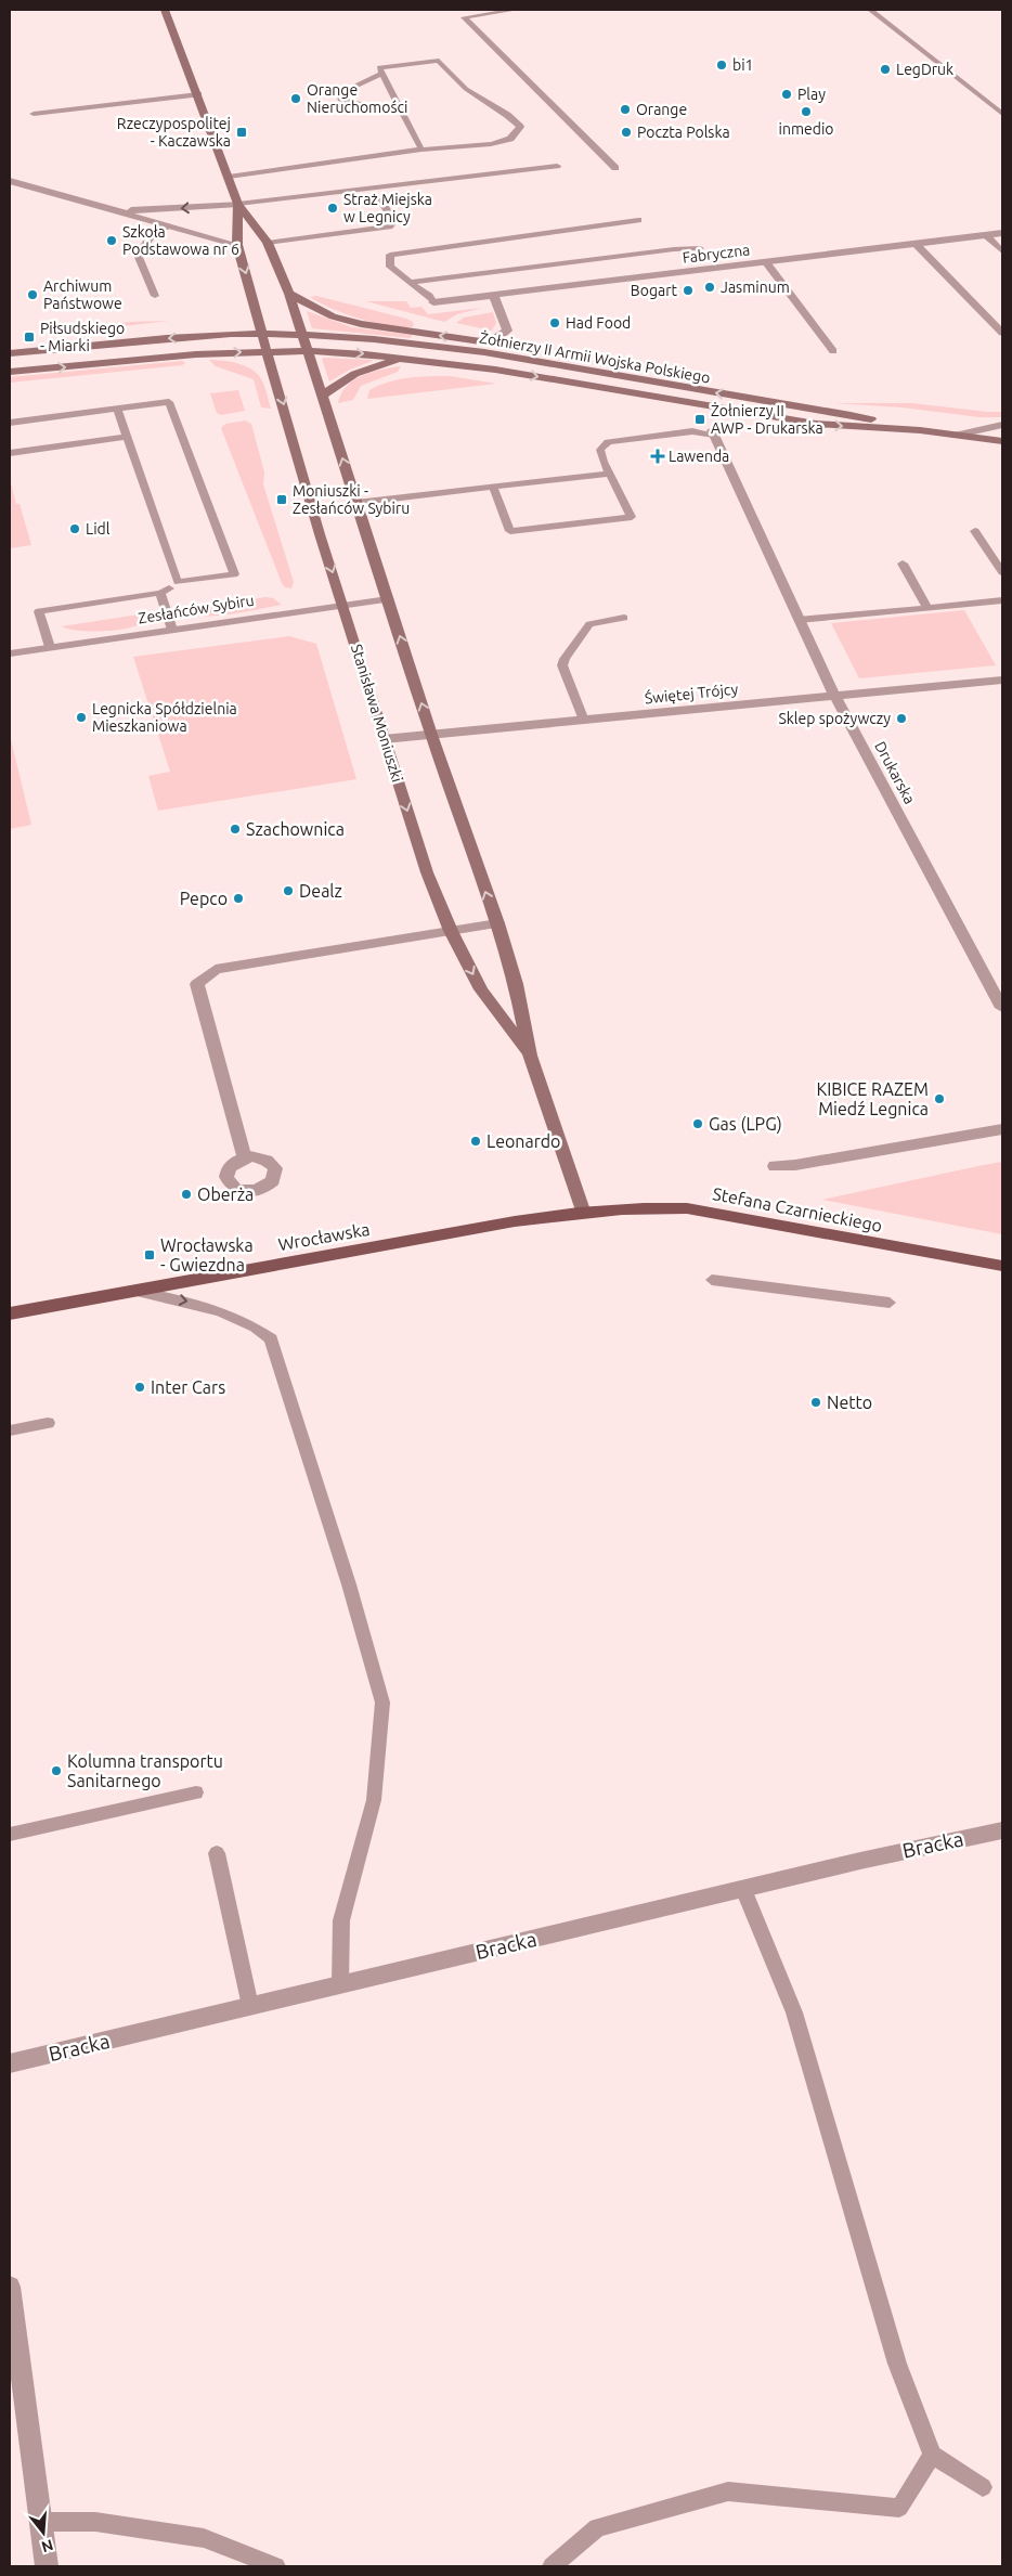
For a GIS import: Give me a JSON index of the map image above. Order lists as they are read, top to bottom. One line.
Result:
{"streets":{"main road":["Stefana Czarnieckiego","Wrocławska"],"street":["Fabryczna","Żołnierzy II Armii Wojska Polskiego","Zesłańców Sybiru","Świętej Trójcy","Stanisława Moniuszki","Drukarska","Bracka"]},"crossings":[["Żołnierzy II Armii Wojska Polskiego","Stanisława Moniuszki"],["Zesłańców Sybiru","Stanisława Moniuszki"],["Świętej Trójcy","Stanisława Moniuszki"],["Świętej Trójcy","Drukarska"],["Stanisława Moniuszki","Stefana Czarnieckiego"],["Stanisława Moniuszki","Wrocławska"],["Stefana Czarnieckiego","Wrocławska"]],"places":{"other":["bi1","LegDruk","Play","Orange Nieruchomości","Orange","inmedio","Poczta Polska","Straż Miejska w Legnicy","Szkoła Podstawowa nr 6","Jasminum","Bogart","Archiwum Państwowe","Had Food","Lidl","Legnicka Spółdzielnia Mieszkaniowa","Sklep spożywczy","Szachownica","Dealz","Pepco","KIBICE RAZEM Miedź Legnica","Gas (LPG)","Leonardo","Oberża","Inter Cars","Netto","Kolumna transportu Sanitarnego"],"transit":["Rzeczypospolitej - Kaczawska","Piłsudskiego - Miarki","Żołnierzy II AWP - Drukarska","Moniuszki - Zesłańców Sybiru","Wrocławska - Gwiezdna"],"health":["Lawenda"]},"north":"bottom"}
